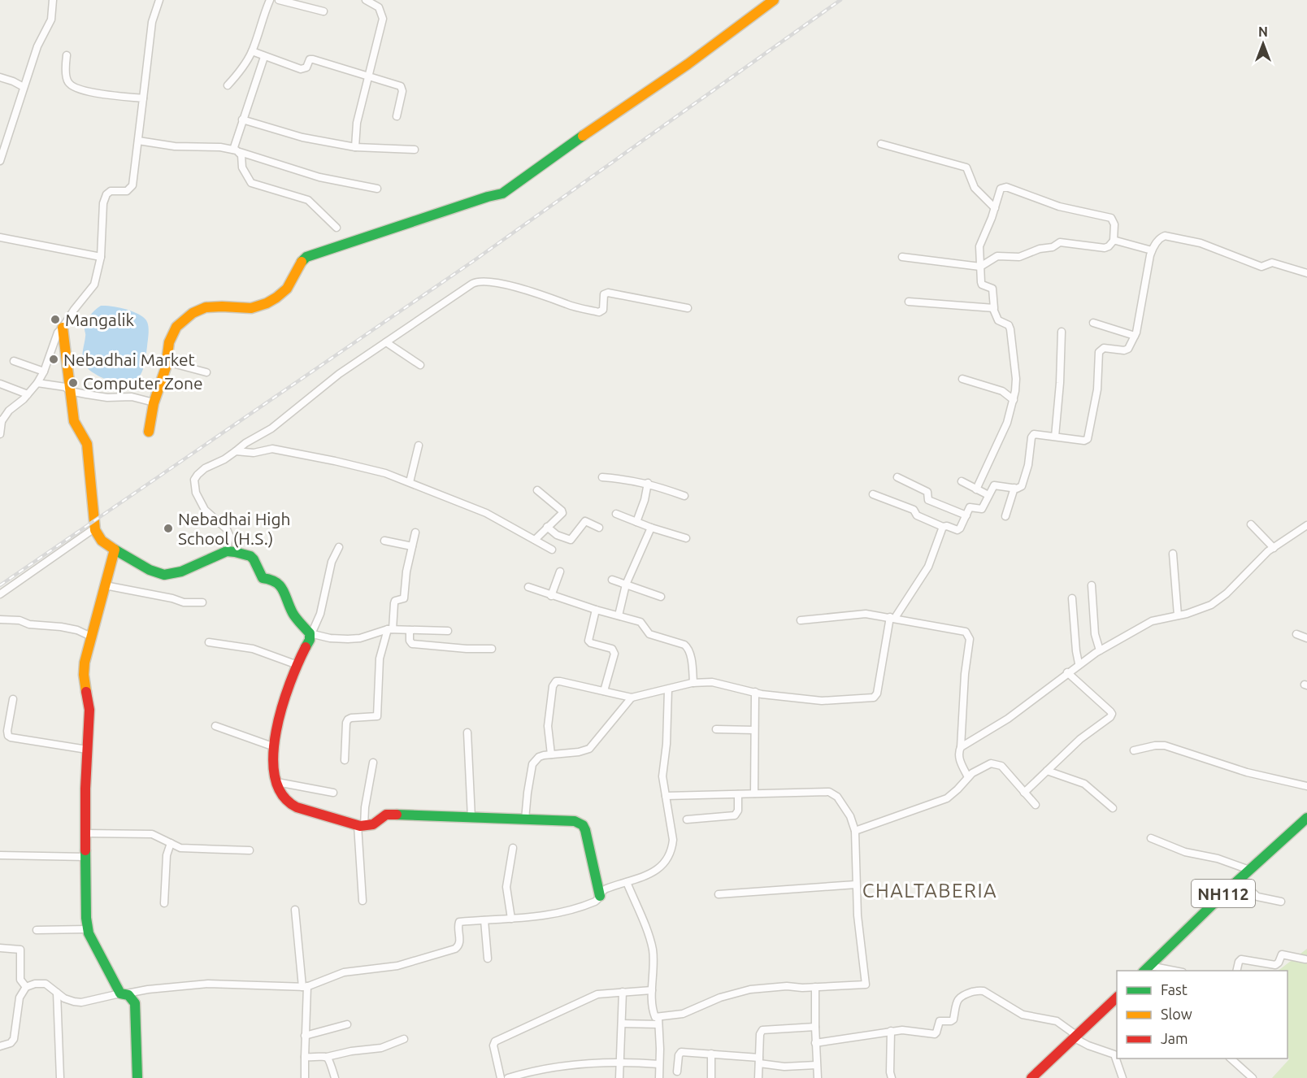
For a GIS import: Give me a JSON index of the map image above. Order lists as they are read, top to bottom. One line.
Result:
{"streets":{"main road":["NH112"]},"districts":["CHALTABERIA"],"places":["Mangalik","Nebadhai Market","Computer Zone","Nebadhai High School (H.S.)"],"legend":["Fast","Slow","Jam"],"north":"top"}
